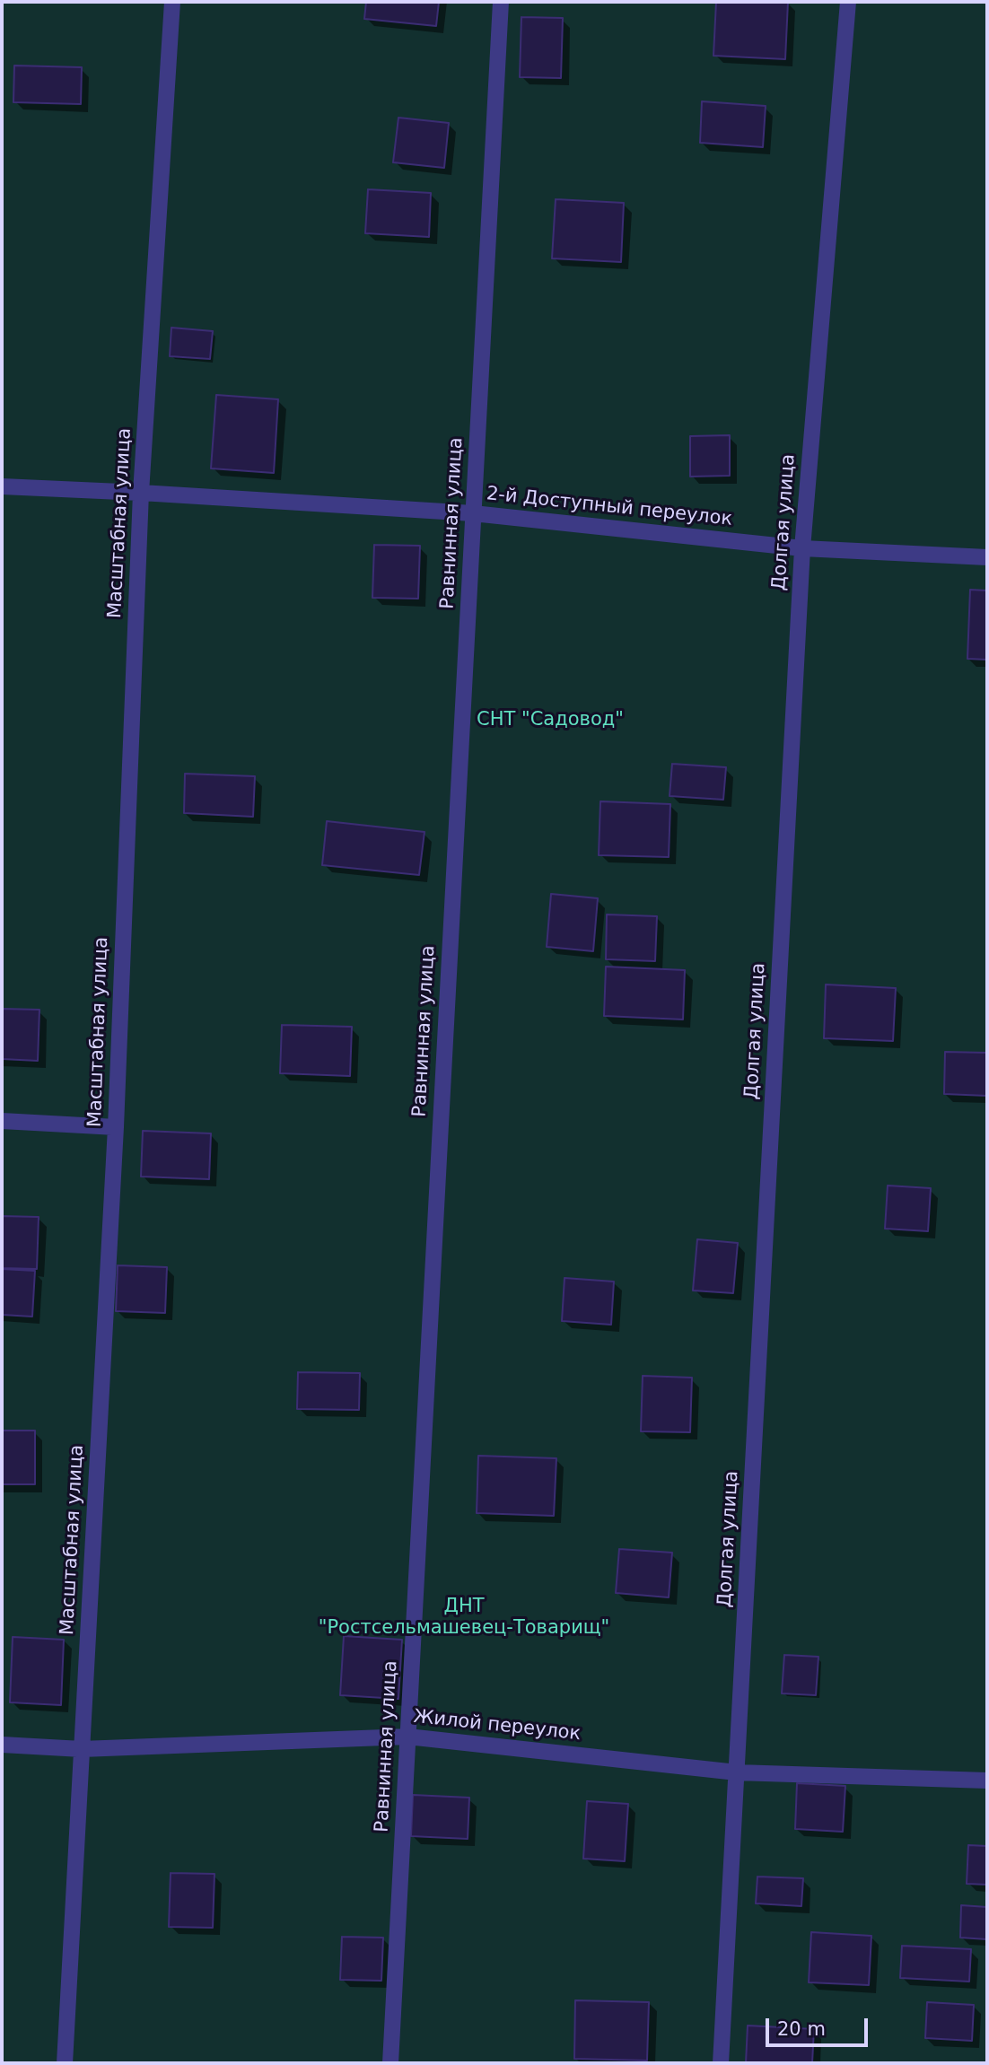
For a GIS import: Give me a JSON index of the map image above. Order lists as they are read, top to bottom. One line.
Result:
{"streets":{"lane":["2-й Доступный переулок","Долгая улица","Масштабная улица","Равнинная улица","Жилой переулок"]},"crossings":[["2-й Доступный переулок","Долгая улица"],["2-й Доступный переулок","Масштабная улица"],["2-й Доступный переулок","Равнинная улица"],["Долгая улица","Жилой переулок"],["Масштабная улица","Жилой переулок"],["Равнинная улица","Жилой переулок"]],"parks":["СНТ \"Садовод\"","ДНТ \"Ростсельмашевец-Товарищ\""],"scale_bar":"20 m"}
